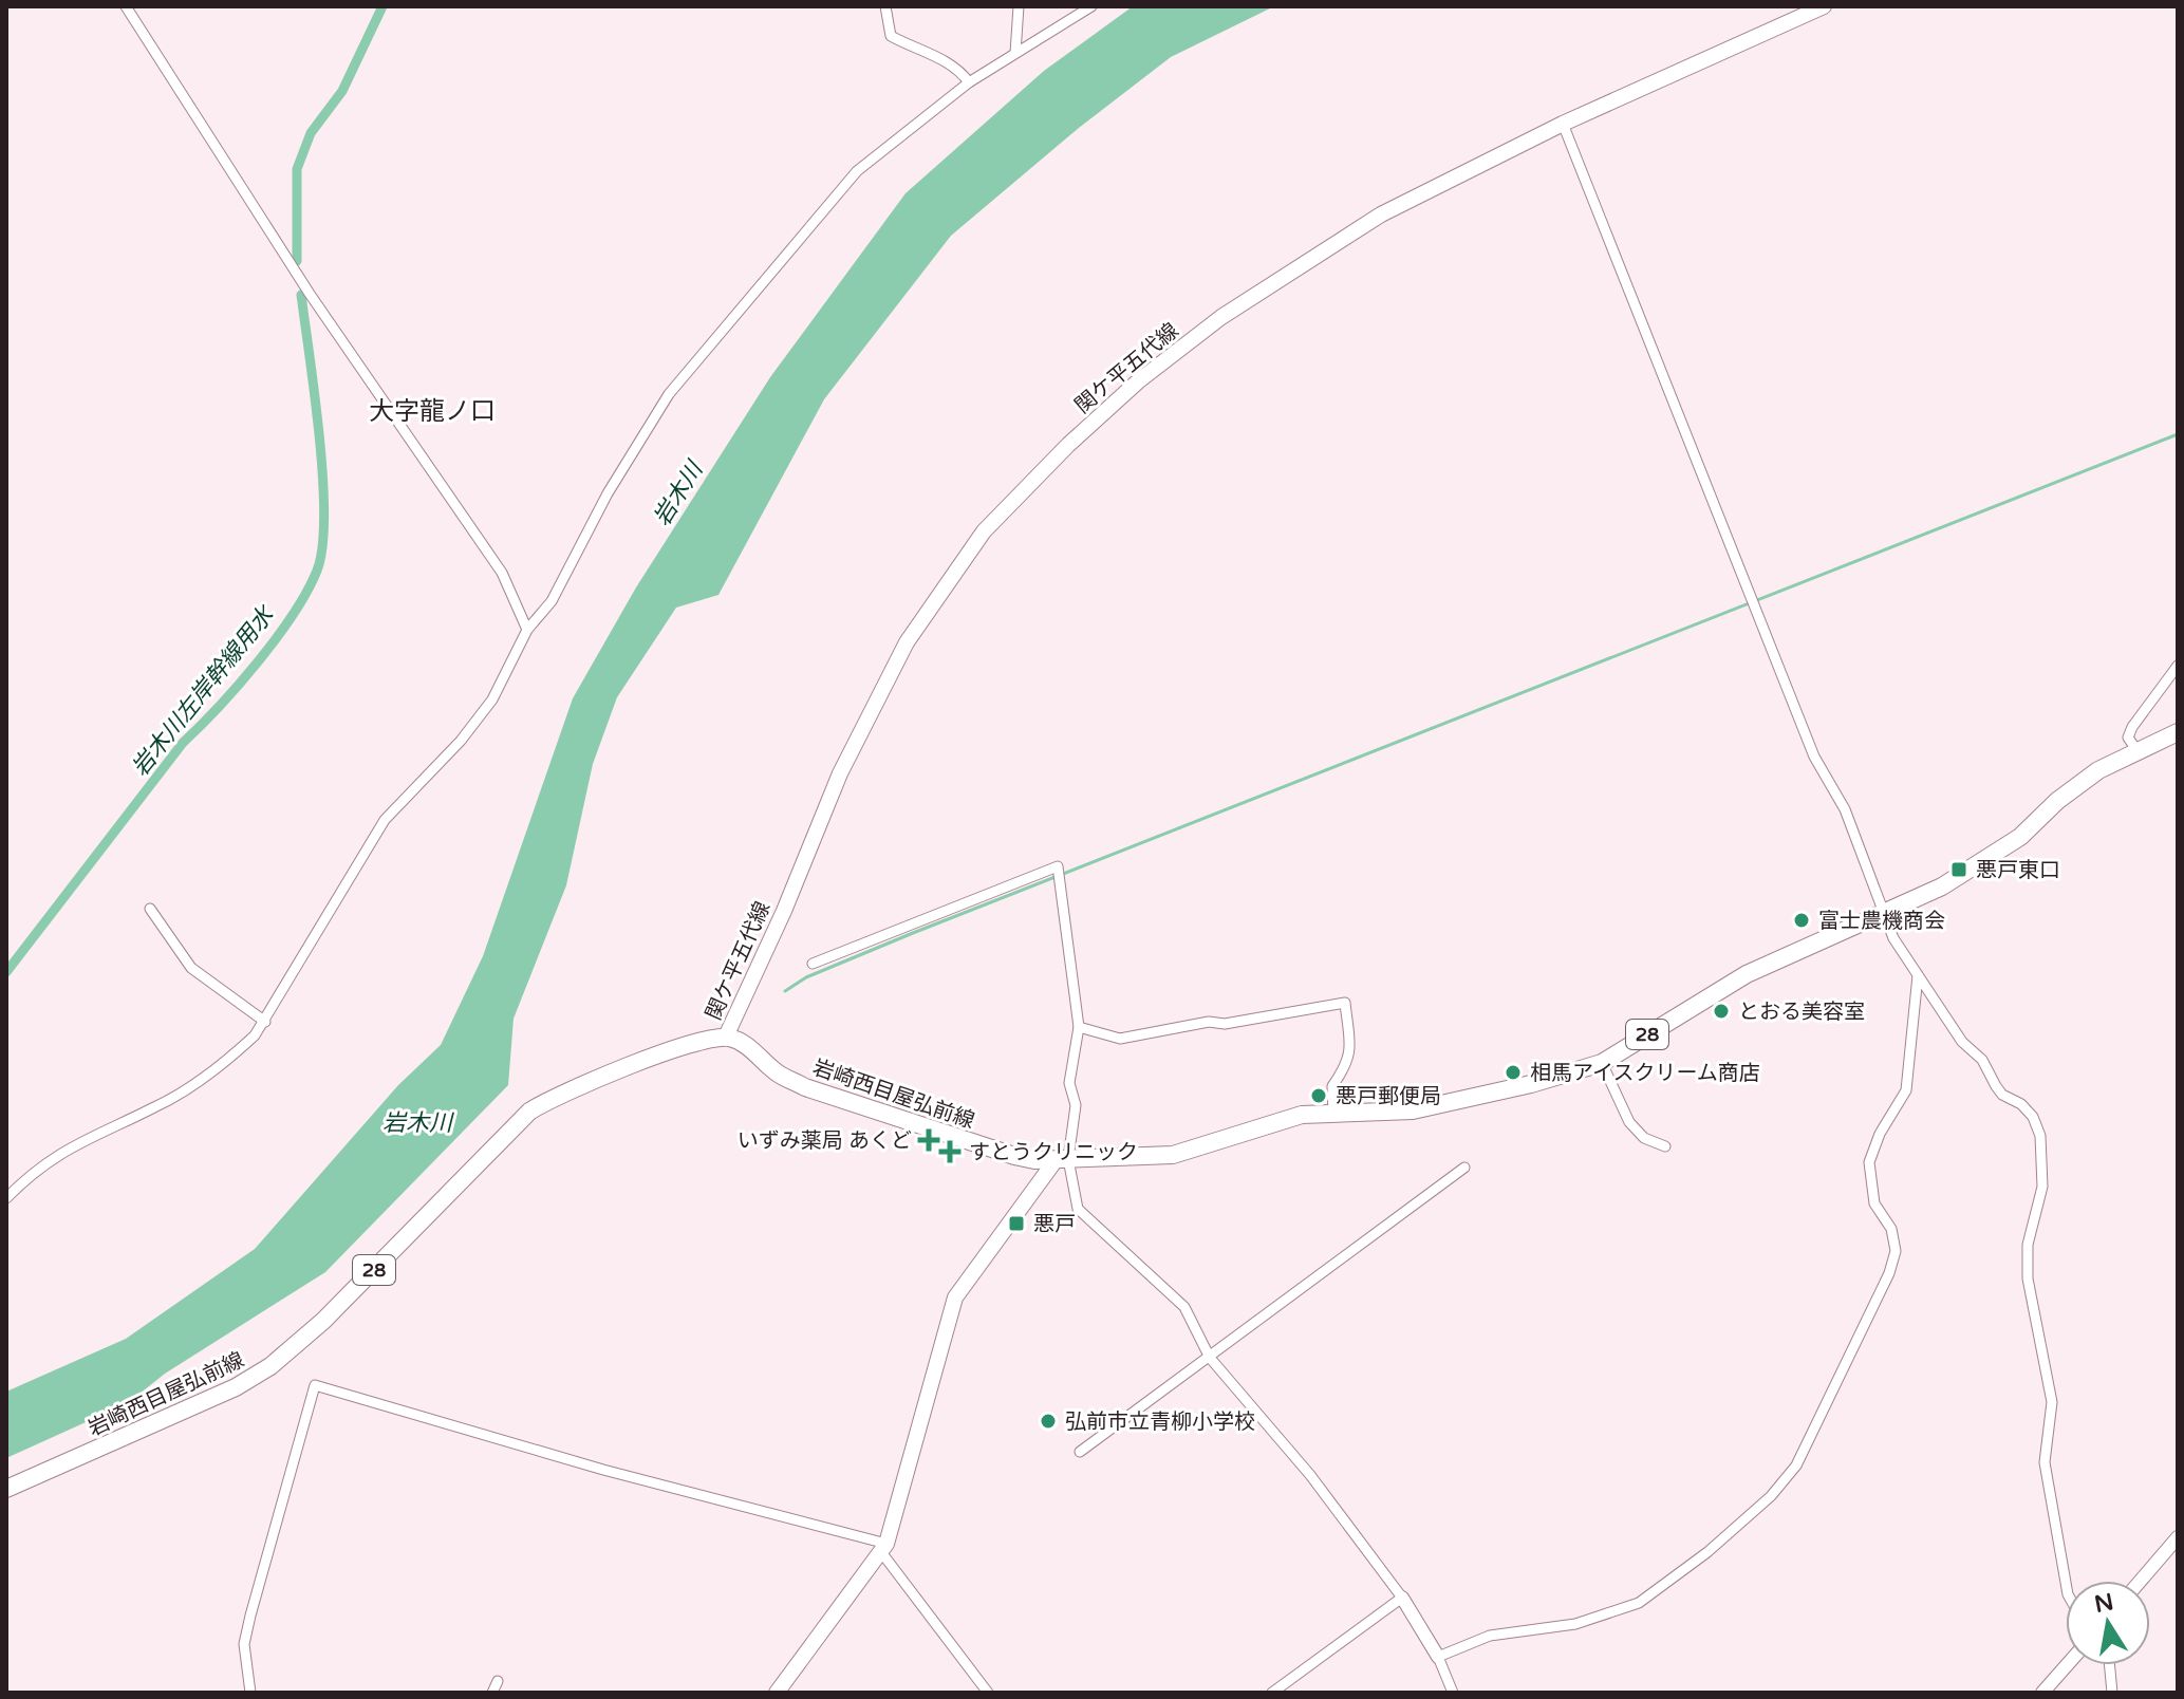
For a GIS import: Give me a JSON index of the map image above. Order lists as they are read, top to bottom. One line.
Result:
{"streets":{"main road":["関ケ平五代線","28","岩崎西目屋弘前線"]},"crossings":[["関ケ平五代線","岩崎西目屋弘前線"]],"districts":["大字龍ノ口"],"water":["岩木川","岩木川左岸幹線用水"],"places":{"transit":["悪戸東口","悪戸"],"other":["富士農機商会","とおる美容室","相馬アイスクリーム商店","悪戸郵便局","弘前市立青柳小学校"],"health":["いずみ薬局 あくど","すとうクリニック"]},"north":"top"}
